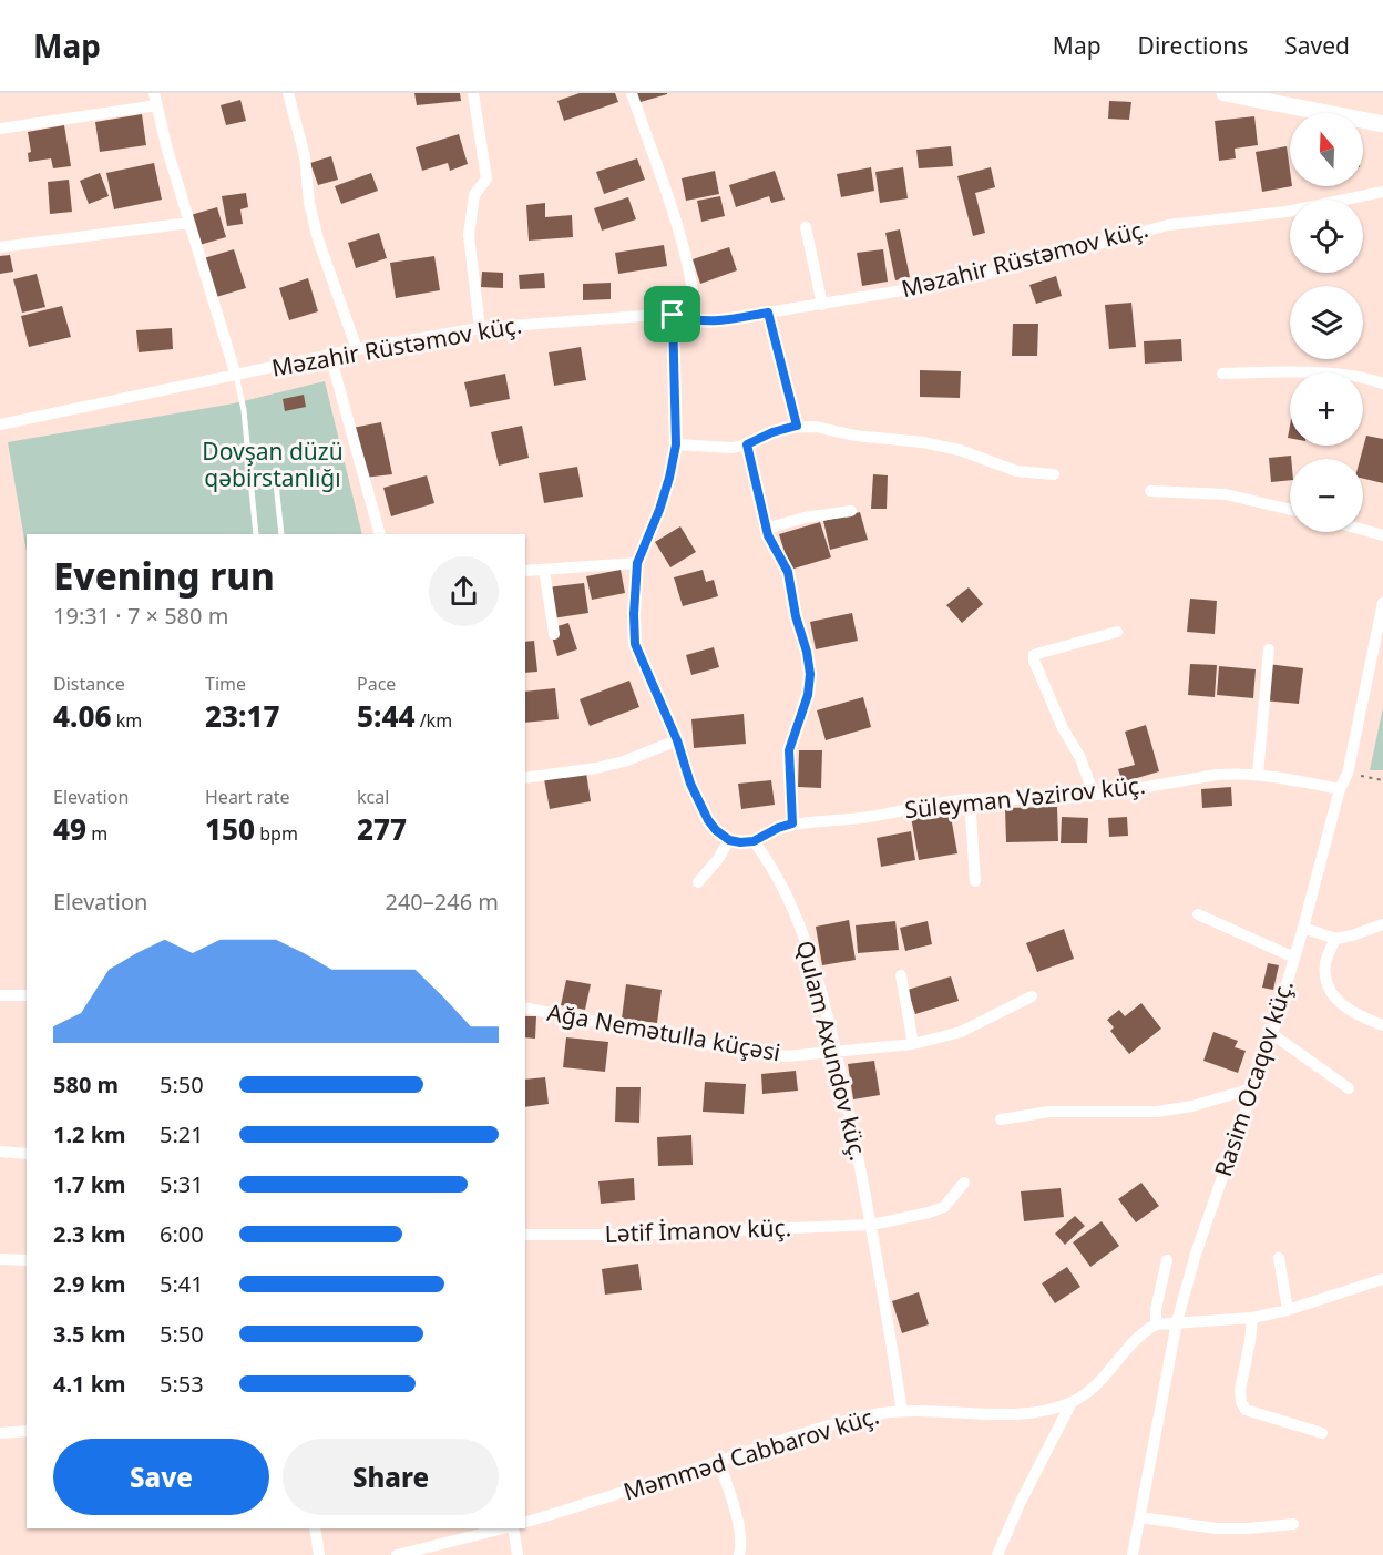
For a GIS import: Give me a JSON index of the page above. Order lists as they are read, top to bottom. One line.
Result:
{"streets":{"street":["Məzahir Rüstəmov küç.","Süleyman Vəzirov küç.","Ağa Nemətulla küçəsi","Qulam Axundov küç.","Rasim Ocaqov küç.","Lətif İmanov küç.","Məmməd Cabbarov küç."]},"crossings":[["Süleyman Vəzirov küç.","Qulam Axundov küç."],["Süleyman Vəzirov küç.","Rasim Ocaqov küç."],["Ağa Nemətulla küçəsi","Qulam Axundov küç."],["Qulam Axundov küç.","Lətif İmanov küç."],["Qulam Axundov küç.","Məmməd Cabbarov küç."]],"parks":["Dovşan düzü qəbirstanlığı"],"north":"top","page":{"header":"Map","nav":["Map","Directions","Saved"],"map_buttons":["+","−"],"heading":["Evening run","19:31 · 7 × 580 m"],"stats":[["Distance","4.06 km"],["Time","23:17"],["Pace","5:44 /km"],["Elevation","49 m"],["Heart rate","150 bpm"],["kcal","277"]],"chart":["Elevation","240–246 m"],"list":[{"name":"580 m","note":"5:50"},{"name":"1.2 km","note":"5:21"},{"name":"1.7 km","note":"5:31"},{"name":"2.3 km","note":"6:00"},{"name":"2.9 km","note":"5:41"},{"name":"3.5 km","note":"5:50"},{"name":"4.1 km","note":"5:53"}],"buttons":["Save","Share"]}}
